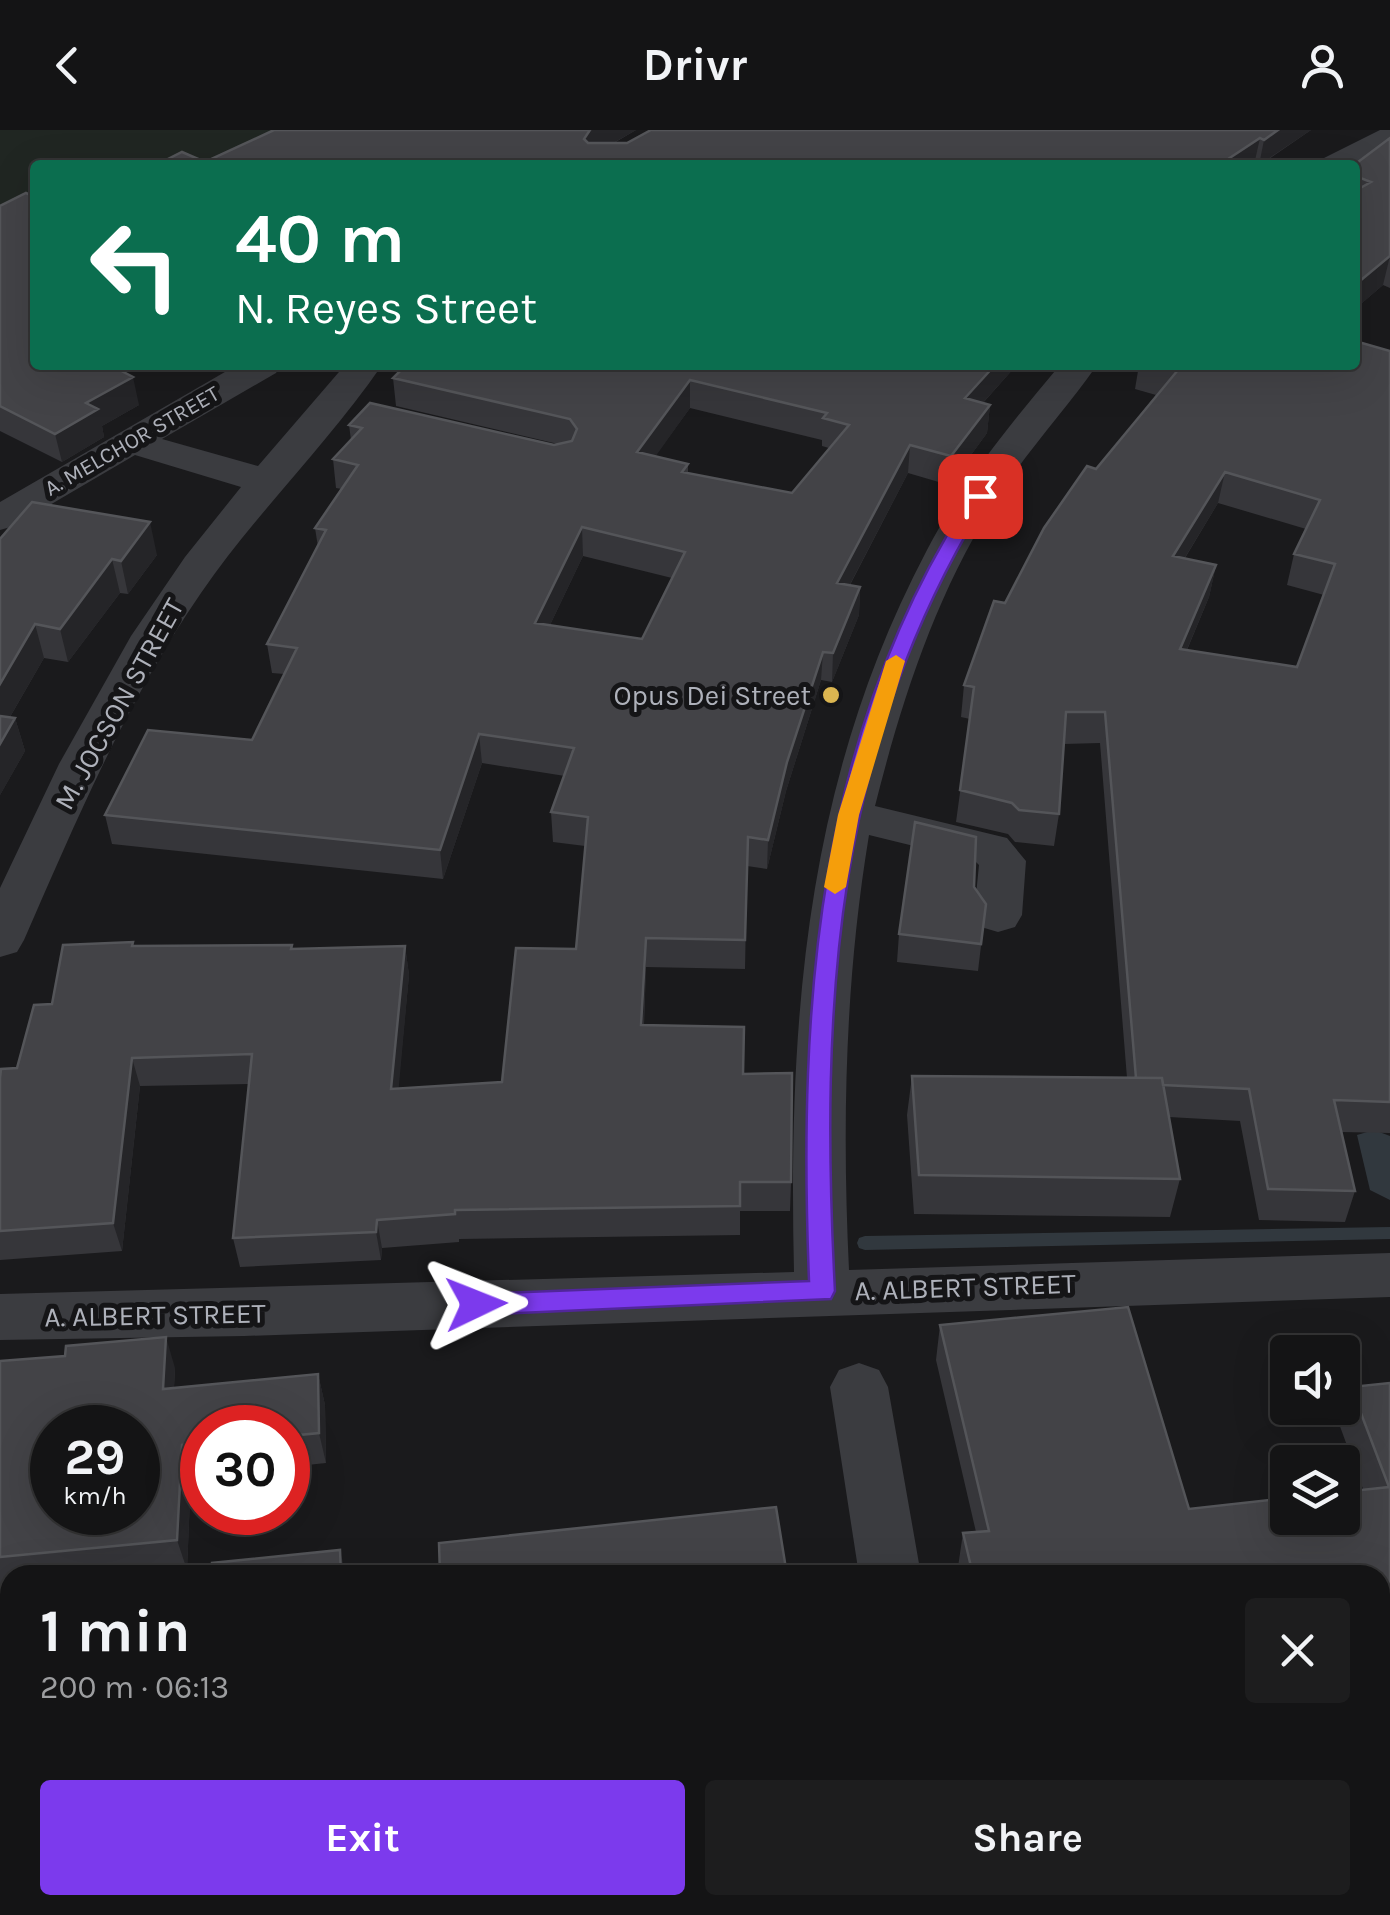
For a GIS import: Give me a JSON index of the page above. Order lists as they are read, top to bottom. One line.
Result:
{"streets":{"street":["A. MELCHOR STREET","M. JOCSON STREET","A. ALBERT STREET"]},"places":["Opus Dei Street"],"page":{"header":"Drivr","turn":["40 m","N. Reyes Street"],"speed":"29 km/h","limit":"30","heading":["1 min","200 m · 06:13"],"buttons":["Exit","Share"]}}
